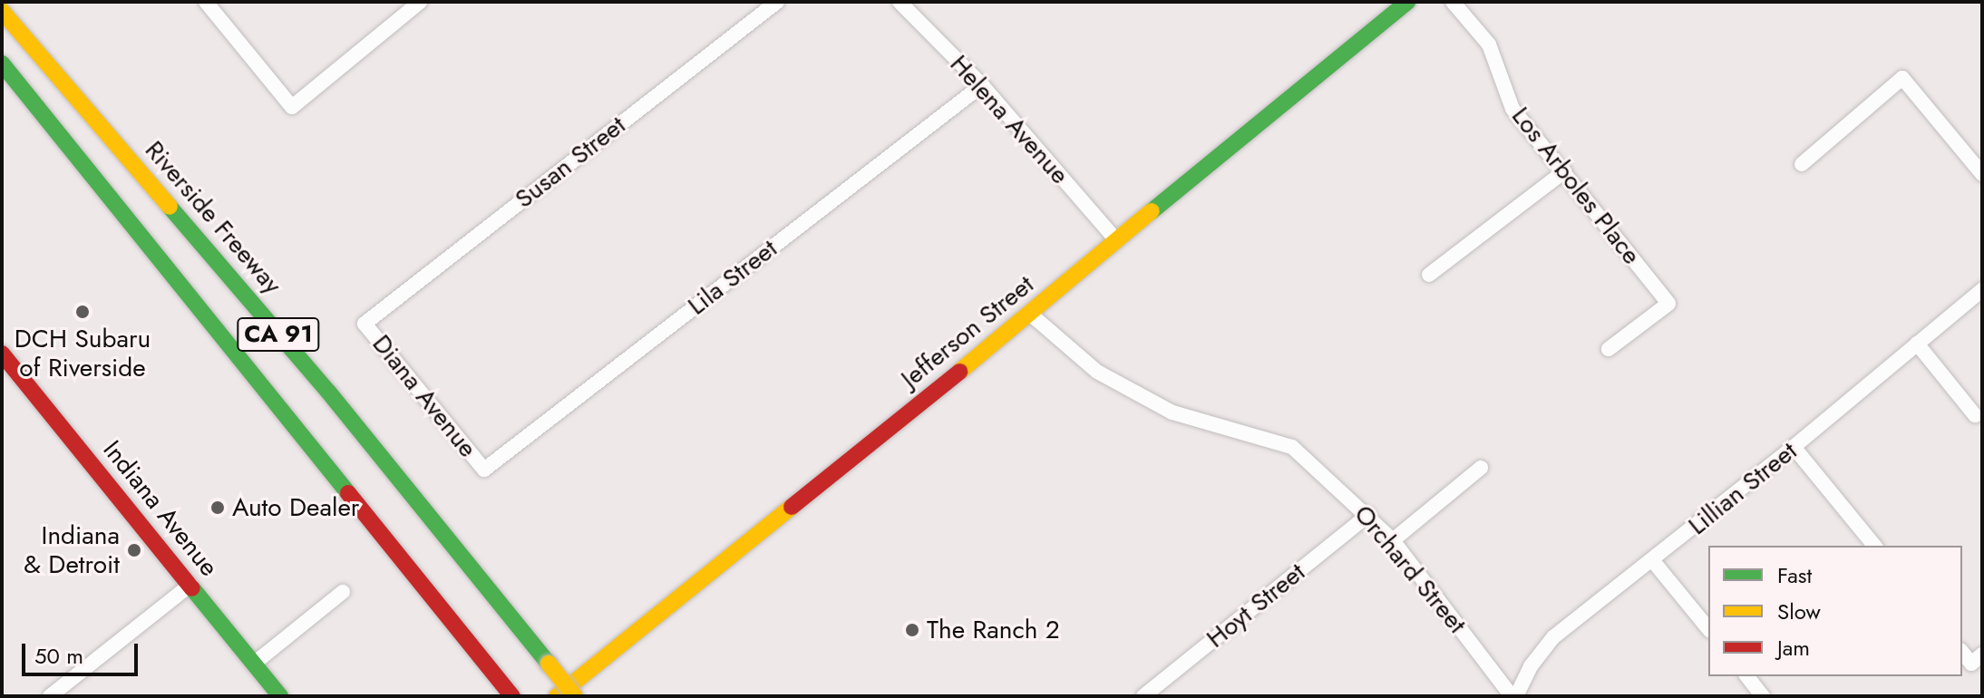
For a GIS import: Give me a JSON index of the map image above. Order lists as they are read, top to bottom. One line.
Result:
{"streets":{"main road":["Riverside Freeway","Jefferson Street","CA 91","Indiana Avenue"],"street":["Helena Avenue","Susan Street","Los Arboles Place","Lila Street","Diana Avenue","Lillian Street","Orchard Street","Hoyt Street"]},"crossings":[["Helena Avenue","Lila Street"],["Helena Avenue","Jefferson Street"],["Susan Street","Diana Avenue"],["Lila Street","Diana Avenue"],["Jefferson Street","Orchard Street"],["Lillian Street","Orchard Street"],["Orchard Street","Hoyt Street"]],"places":["DCH Subaru of Riverside","Auto Dealer","Indiana & Detroit","The Ranch 2"],"legend":["Fast","Slow","Jam"],"scale_bar":"50 m"}
